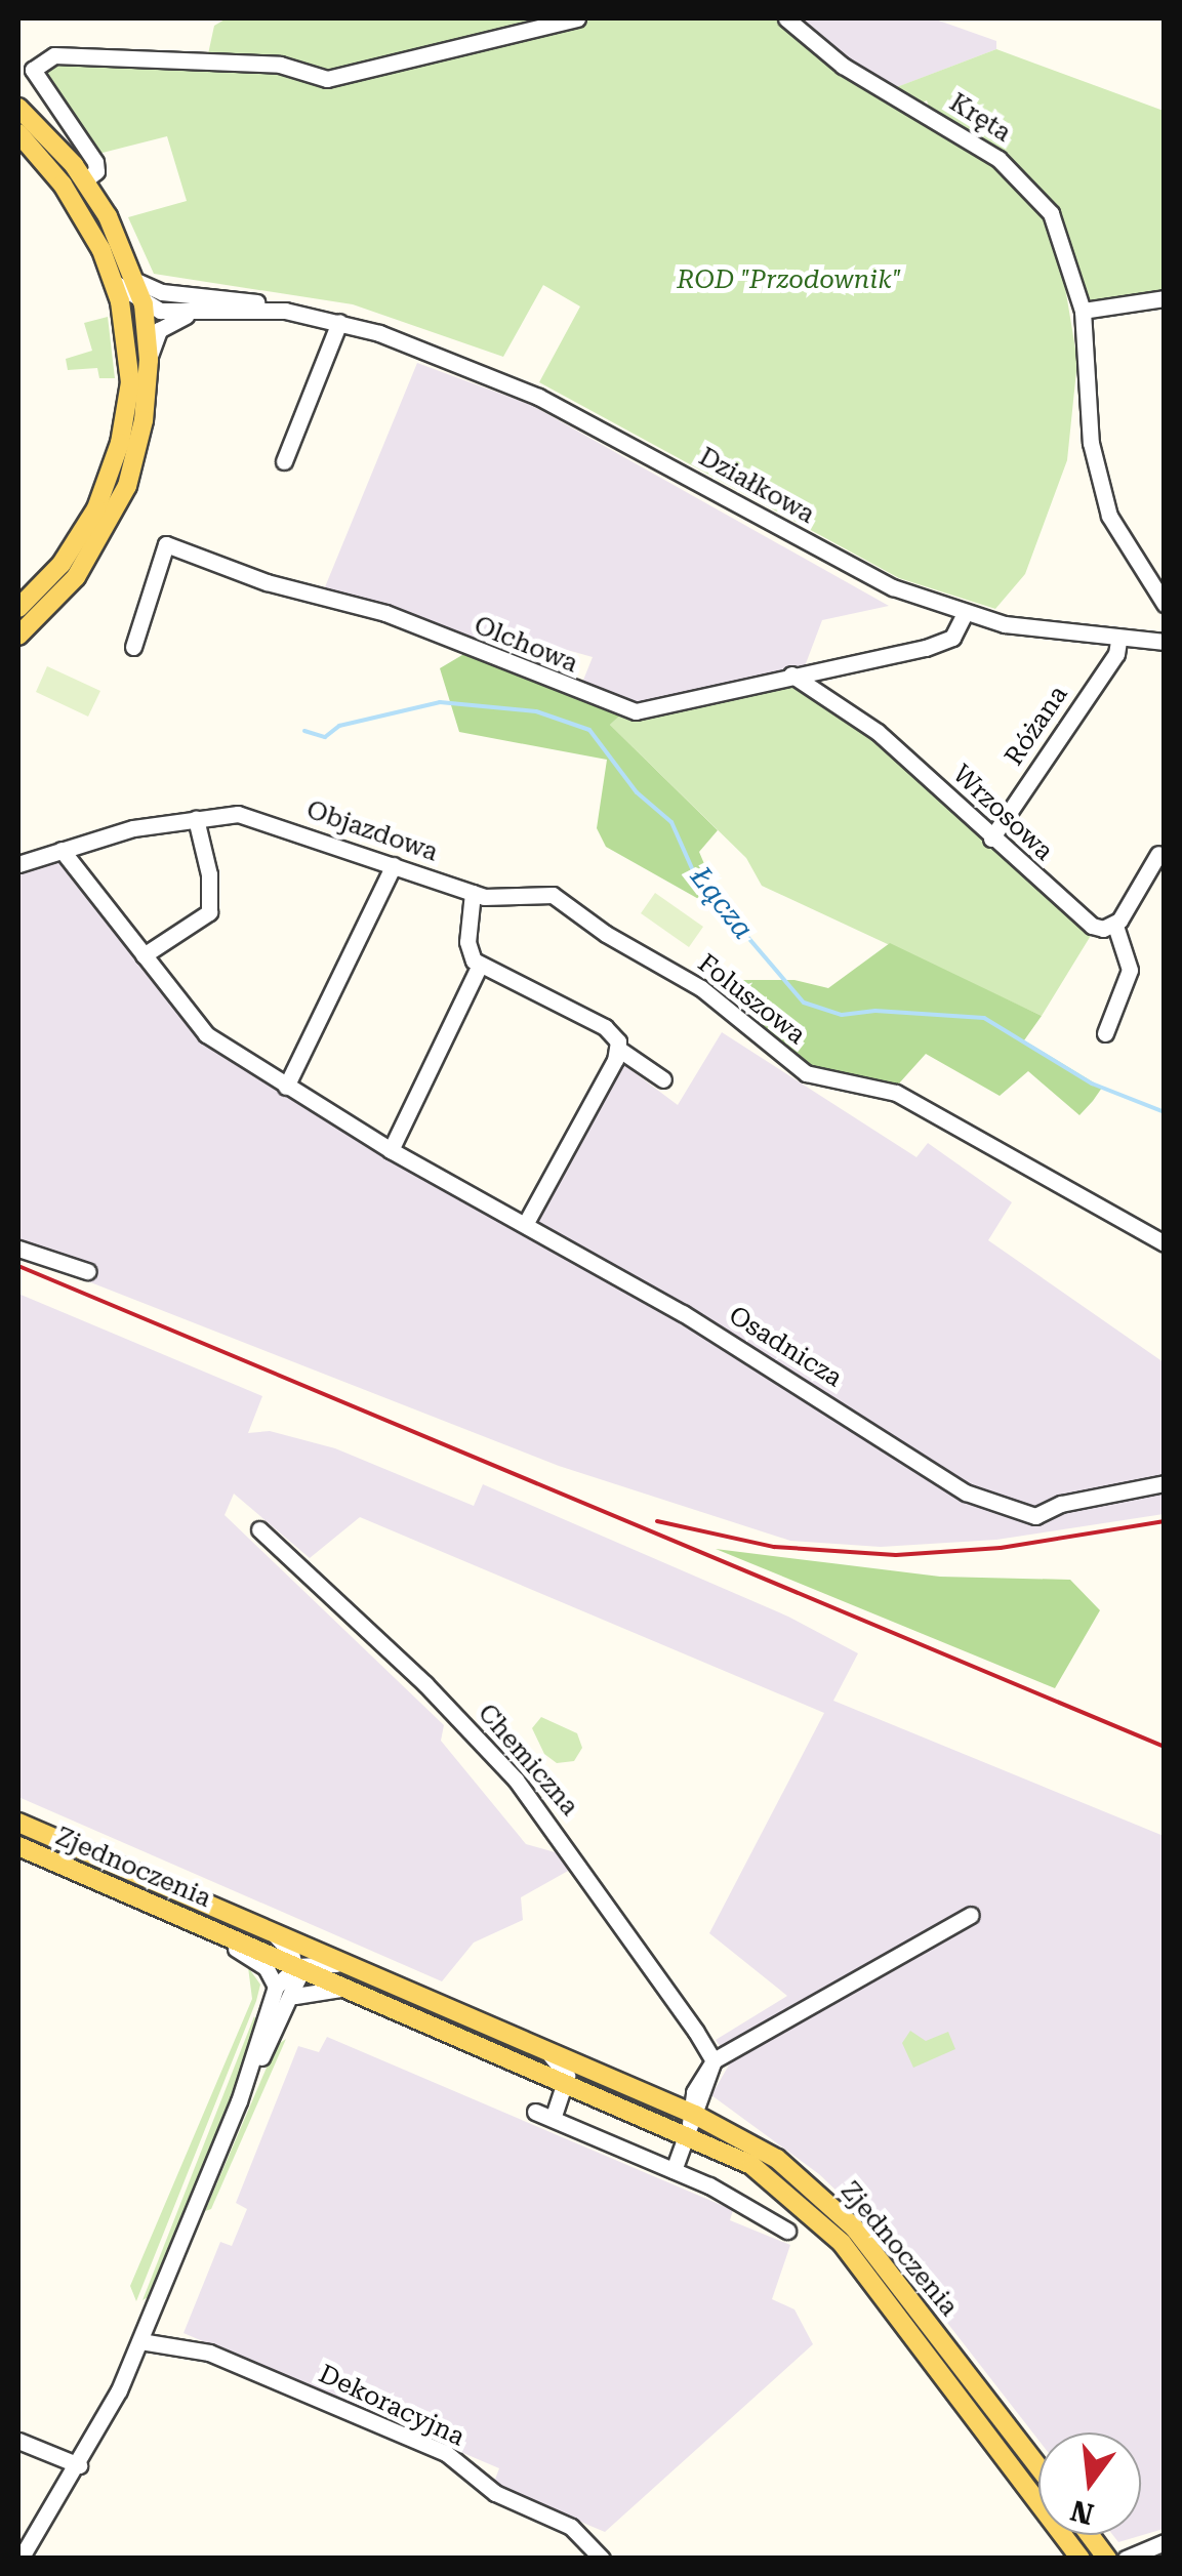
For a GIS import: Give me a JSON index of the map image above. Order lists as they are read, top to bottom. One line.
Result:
{"streets":{"main road":["Zjednoczenia"],"street":["Kręta","Działkowa","Olchowa","Różana","Wrzosowa","Objazdowa","Foluszowa","Osadnicza","Chemiczna","Dekoracyjna"]},"crossings":[["Działkowa","Olchowa"],["Działkowa","Różana"],["Olchowa","Wrzosowa"],["Różana","Wrzosowa"],["Objazdowa","Foluszowa"],["Objazdowa","Osadnicza"]],"water":["Łącza"],"parks":["ROD \"Przodownik\""],"north":"bottom"}
